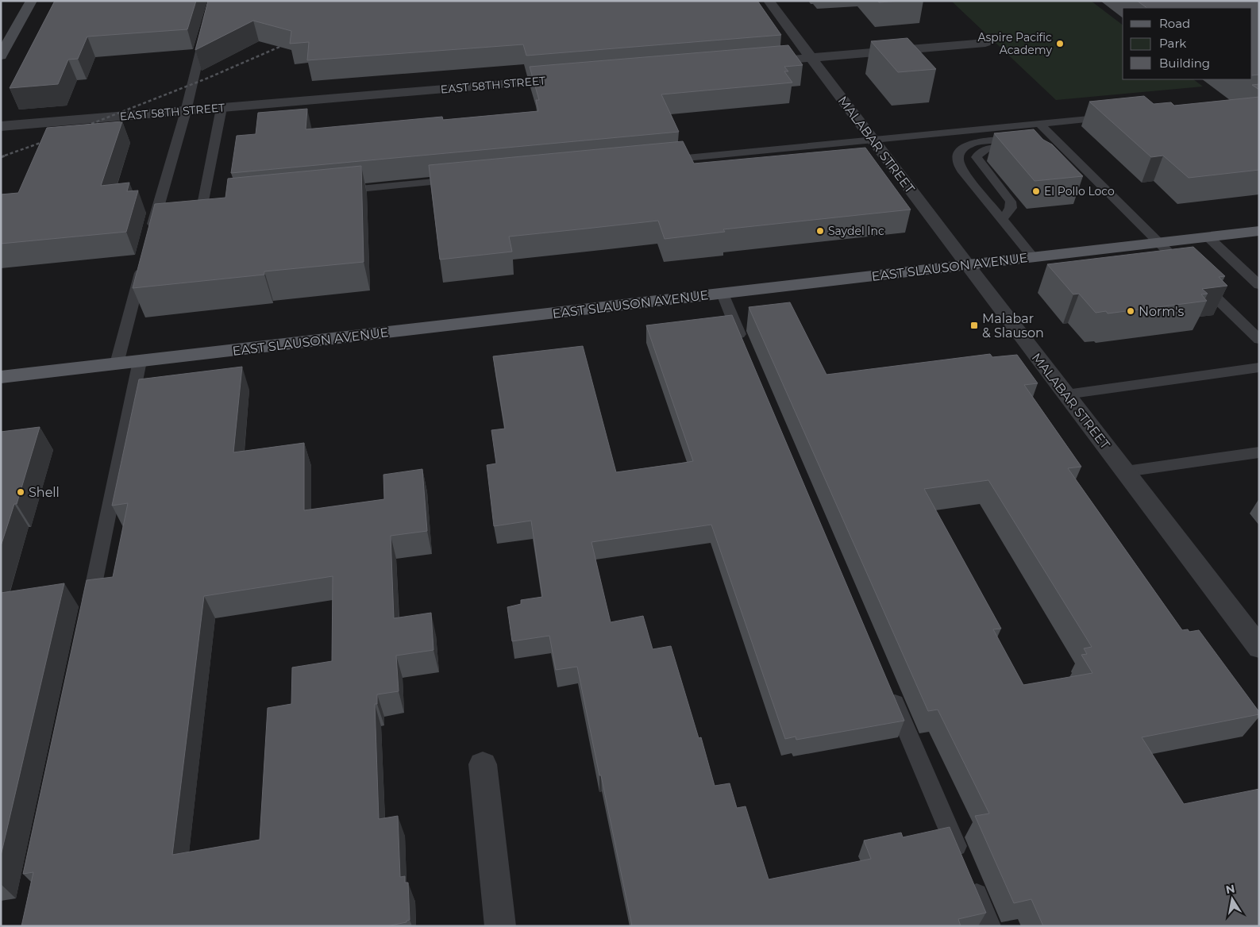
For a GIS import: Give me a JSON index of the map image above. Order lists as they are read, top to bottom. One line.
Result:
{"streets":{"main road":["EAST SLAUSON AVENUE"],"street":["EAST 58TH STREET","MALABAR STREET"]},"crossings":[["MALABAR STREET","EAST SLAUSON AVENUE"]],"places":{"other":["Aspire Pacific Academy","El Pollo Loco","Saydel Inc","Norm's","Shell"],"transit":["Malabar & Slauson"]},"legend":["Road","Park","Building"],"north":"top"}
